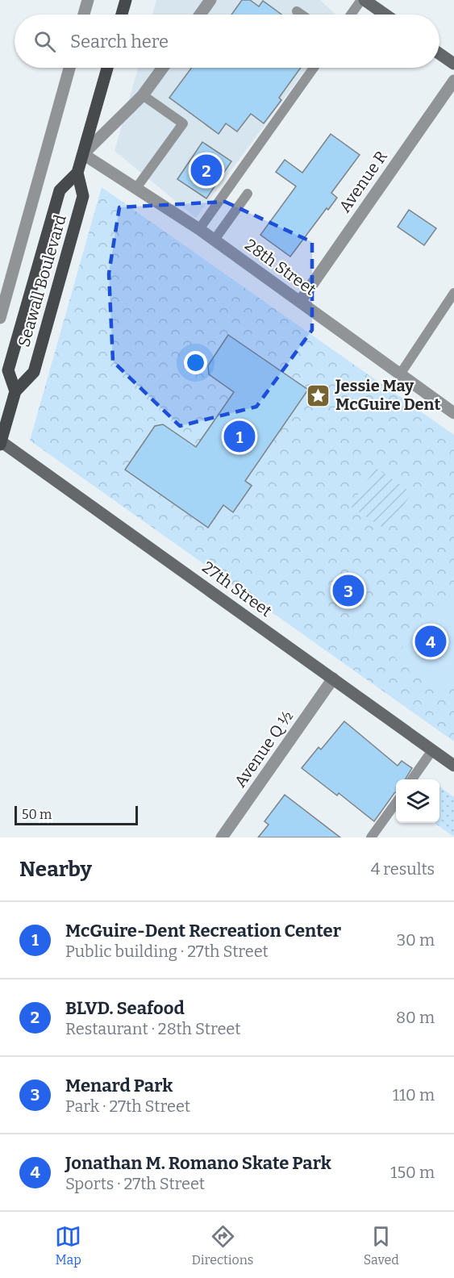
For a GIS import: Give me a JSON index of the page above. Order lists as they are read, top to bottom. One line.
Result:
{"streets":{"main road":["Seawall Boulevard"],"street":["Avenue R","28th Street","27th Street","Avenue Q ½"]},"crossings":[["Avenue R","28th Street"],["28th Street","Seawall Boulevard"],["Seawall Boulevard","27th Street"],["27th Street","Avenue Q ½"]],"places":{"place":["Jessie May McGuire Dent"]},"scale_bar":"50 m","page":{"search":"Search here","pins":["2","1","3","4"],"scale":"50 m","heading":["Nearby","4 results"],"list":[{"mark":"1","name":"McGuire-Dent Recreation Center","note":"Public building · 27th Street","value":"30 m"},{"mark":"2","name":"BLVD. Seafood","note":"Restaurant · 28th Street","value":"80 m"},{"mark":"3","name":"Menard Park","note":"Park · 27th Street","value":"110 m"},{"mark":"4","name":"Jonathan M. Romano Skate Park","note":"Sports · 27th Street","value":"150 m"}],"nav":["Map","Directions","Saved"]}}
